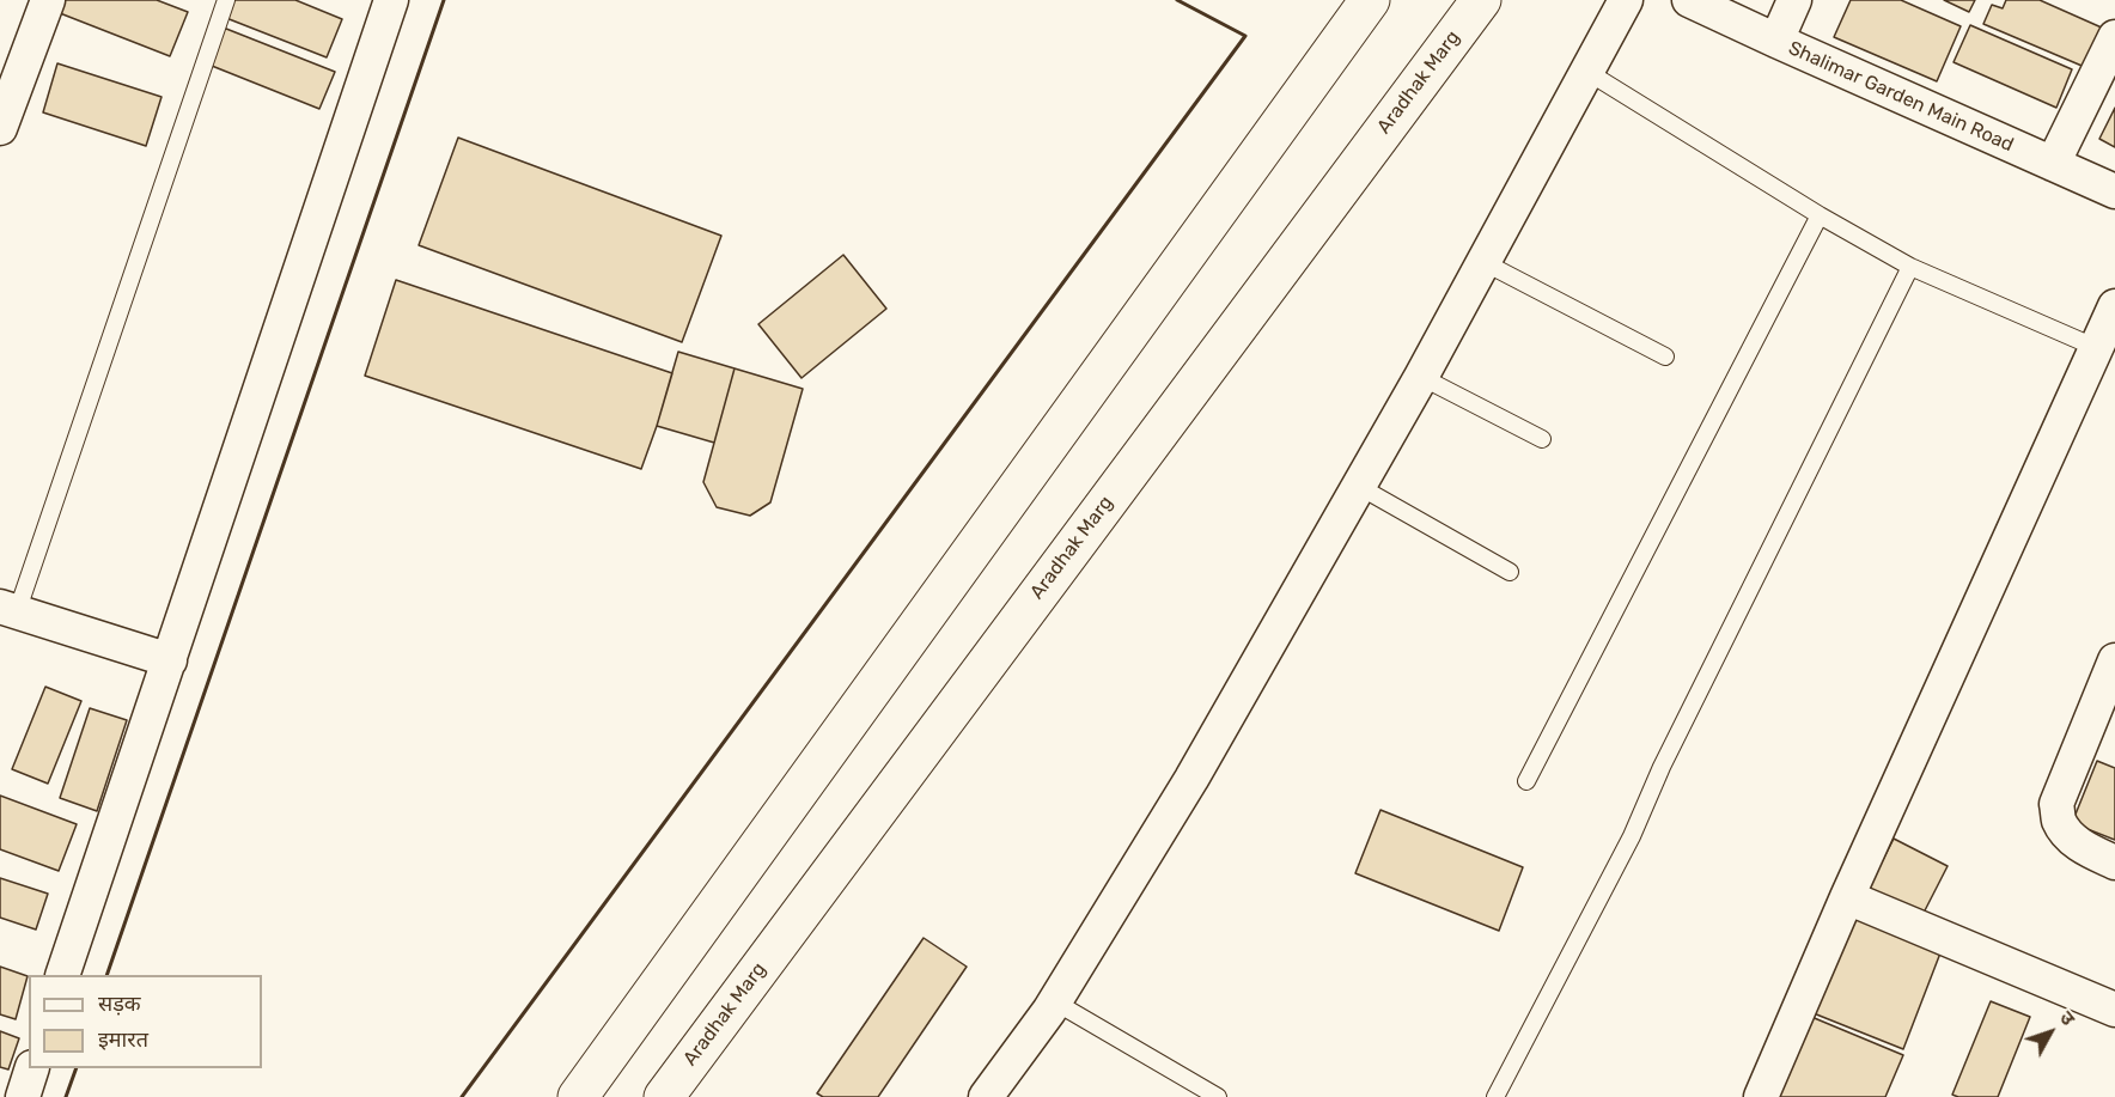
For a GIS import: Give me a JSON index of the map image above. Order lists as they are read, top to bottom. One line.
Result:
{"streets":{"main road":["Aradhak Marg"],"street":["Shalimar Garden Main Road"]},"legend":["सड़क","इमारत"],"north":"top right"}
